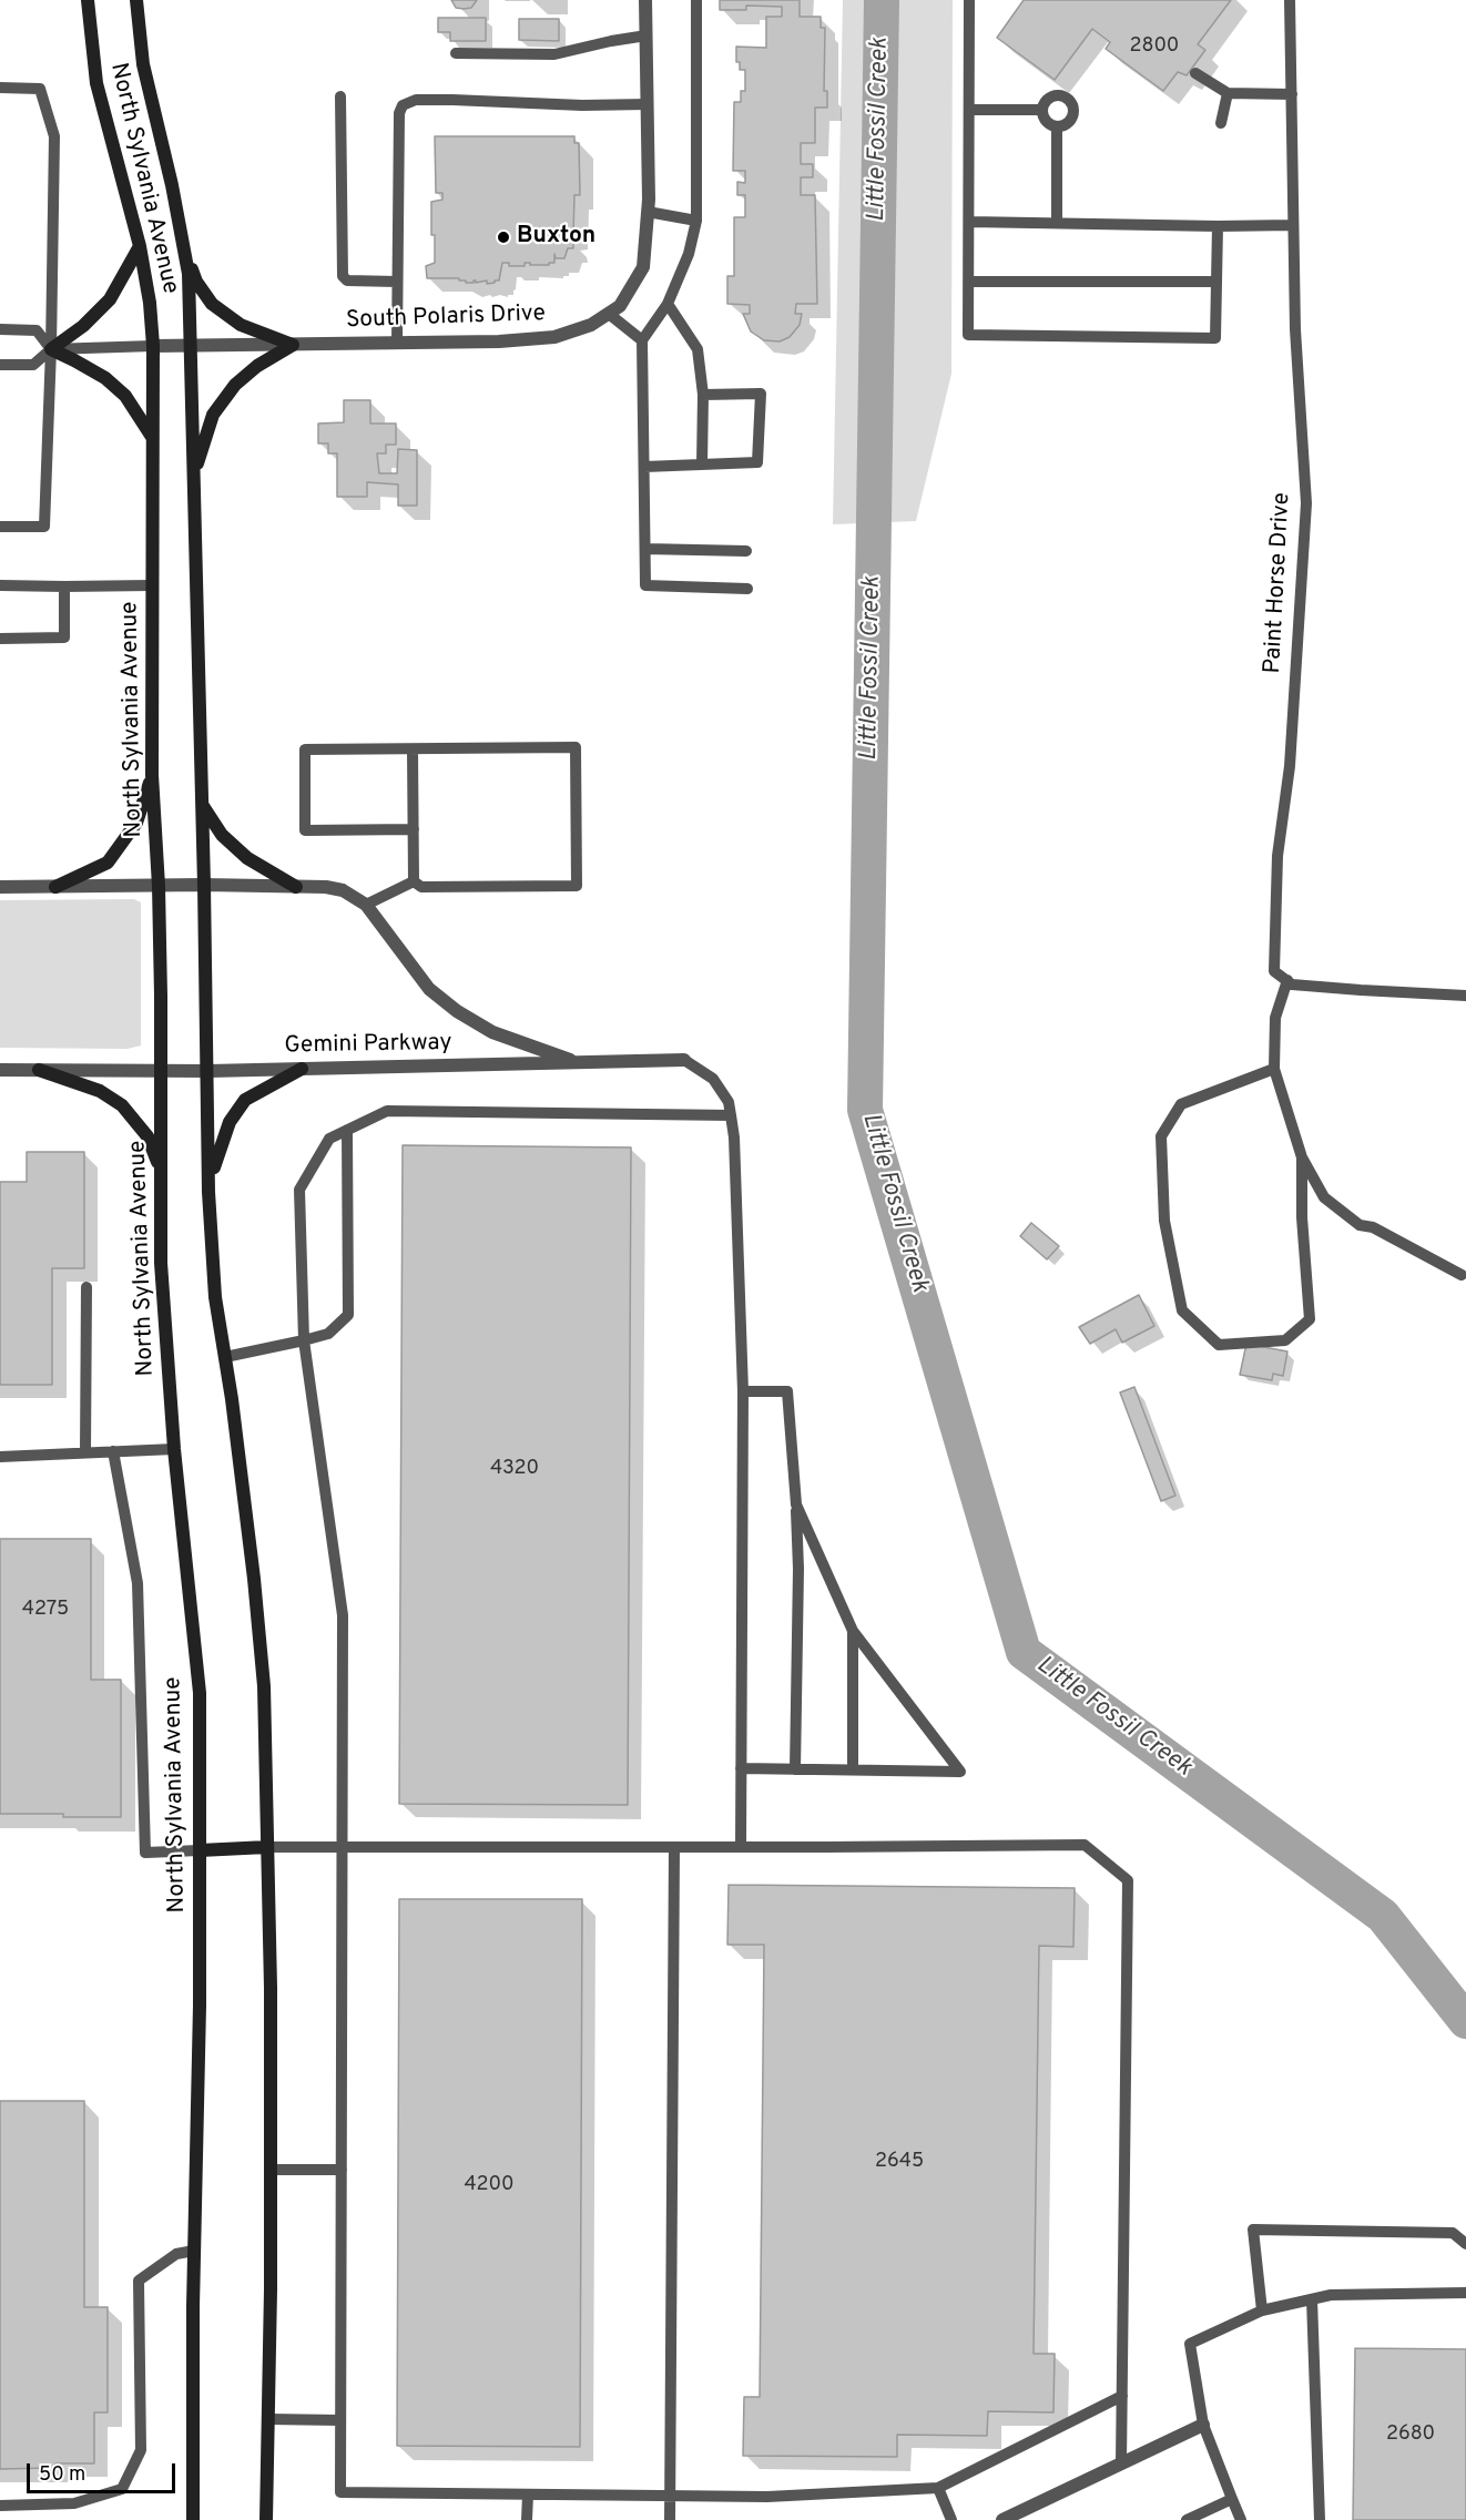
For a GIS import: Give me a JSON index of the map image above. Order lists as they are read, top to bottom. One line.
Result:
{"streets":{"main road":["North Sylvania Avenue"],"street":["South Polaris Drive","Gemini Parkway"],"lane":["Paint Horse Drive"]},"crossings":[["North Sylvania Avenue","South Polaris Drive"],["North Sylvania Avenue","Gemini Parkway"]],"water":["Little Fossil Creek"],"places":["Buxton"],"house_numbers":["2800","4320","4275","2645","4200","2680"],"scale_bar":"50 m"}
